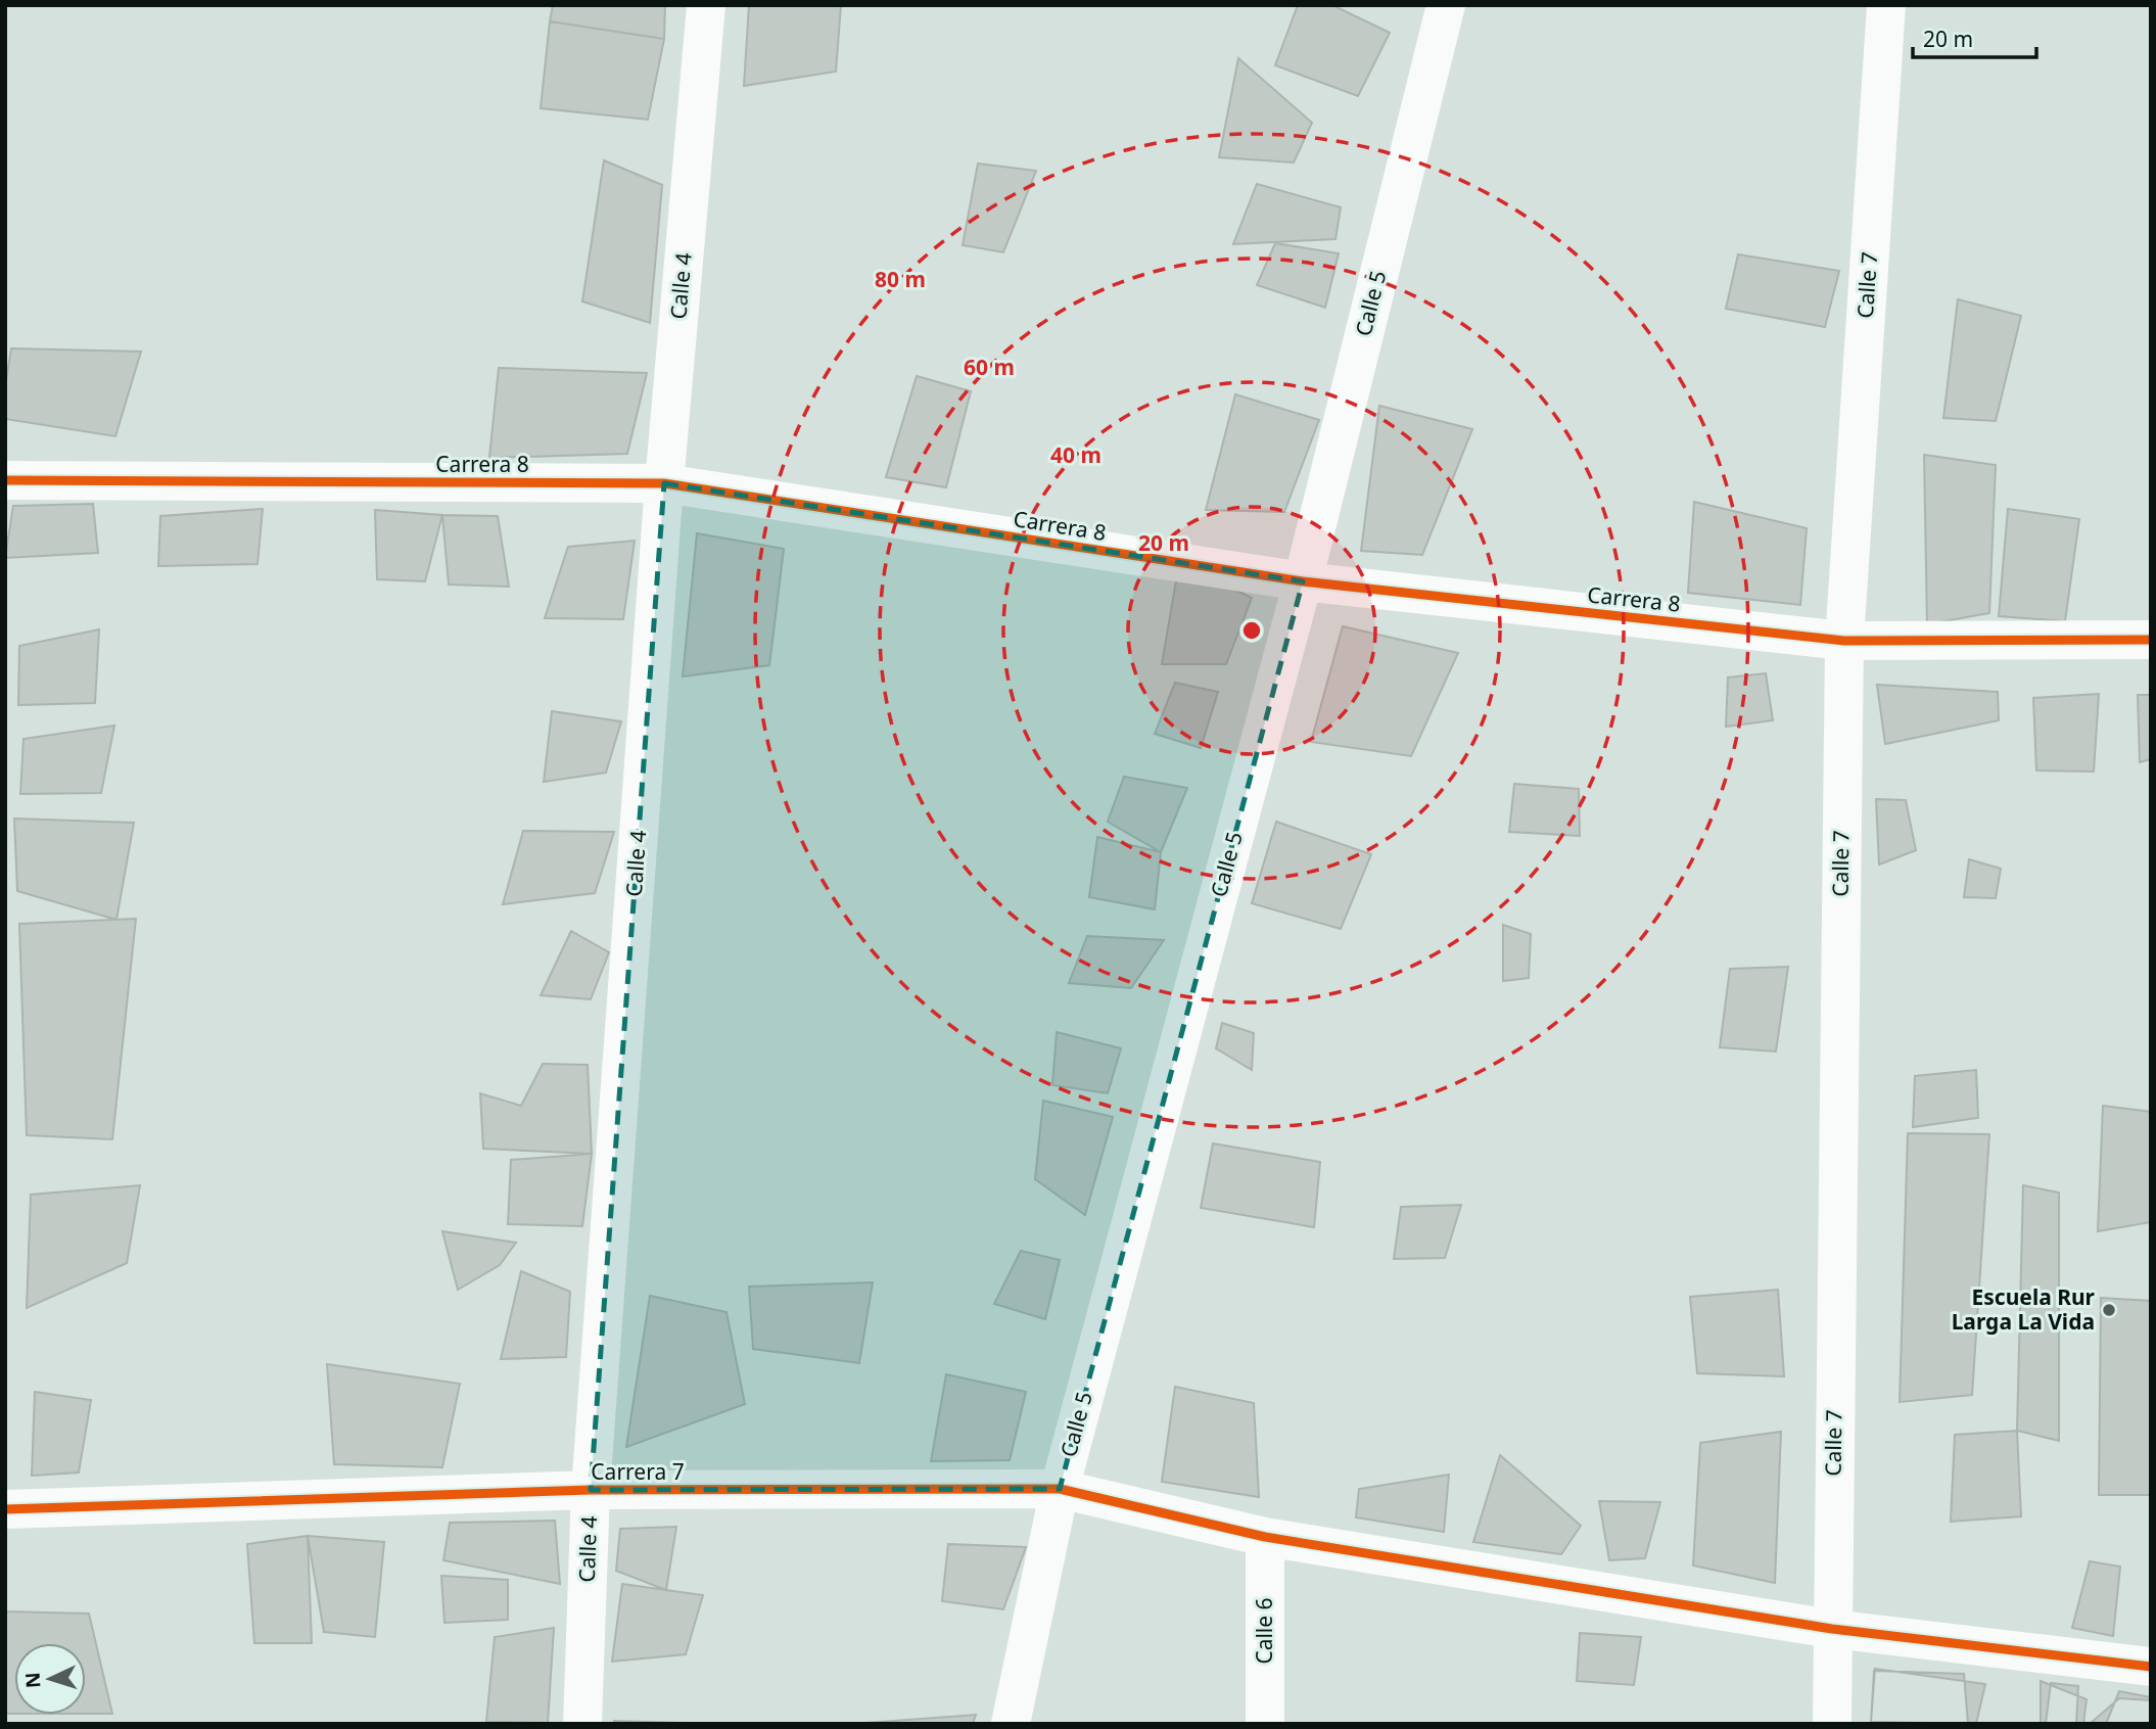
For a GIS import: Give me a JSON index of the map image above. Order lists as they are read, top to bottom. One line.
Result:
{"streets":{"street":["Calle 7","Calle 4","Calle 5","Carrera 8","Carrera 7","Calle 6"]},"crossings":[["Calle 7","Carrera 8"],["Calle 7","Carrera 7"],["Calle 4","Carrera 8"],["Calle 4","Carrera 7"],["Calle 5","Carrera 8"],["Calle 5","Carrera 7"],["Carrera 7","Calle 6"]],"places":["Escuela Rur Larga La Vida"],"scale_bar":"20 m","north":"left","rings":["80 m","60 m","40 m","20 m"]}
